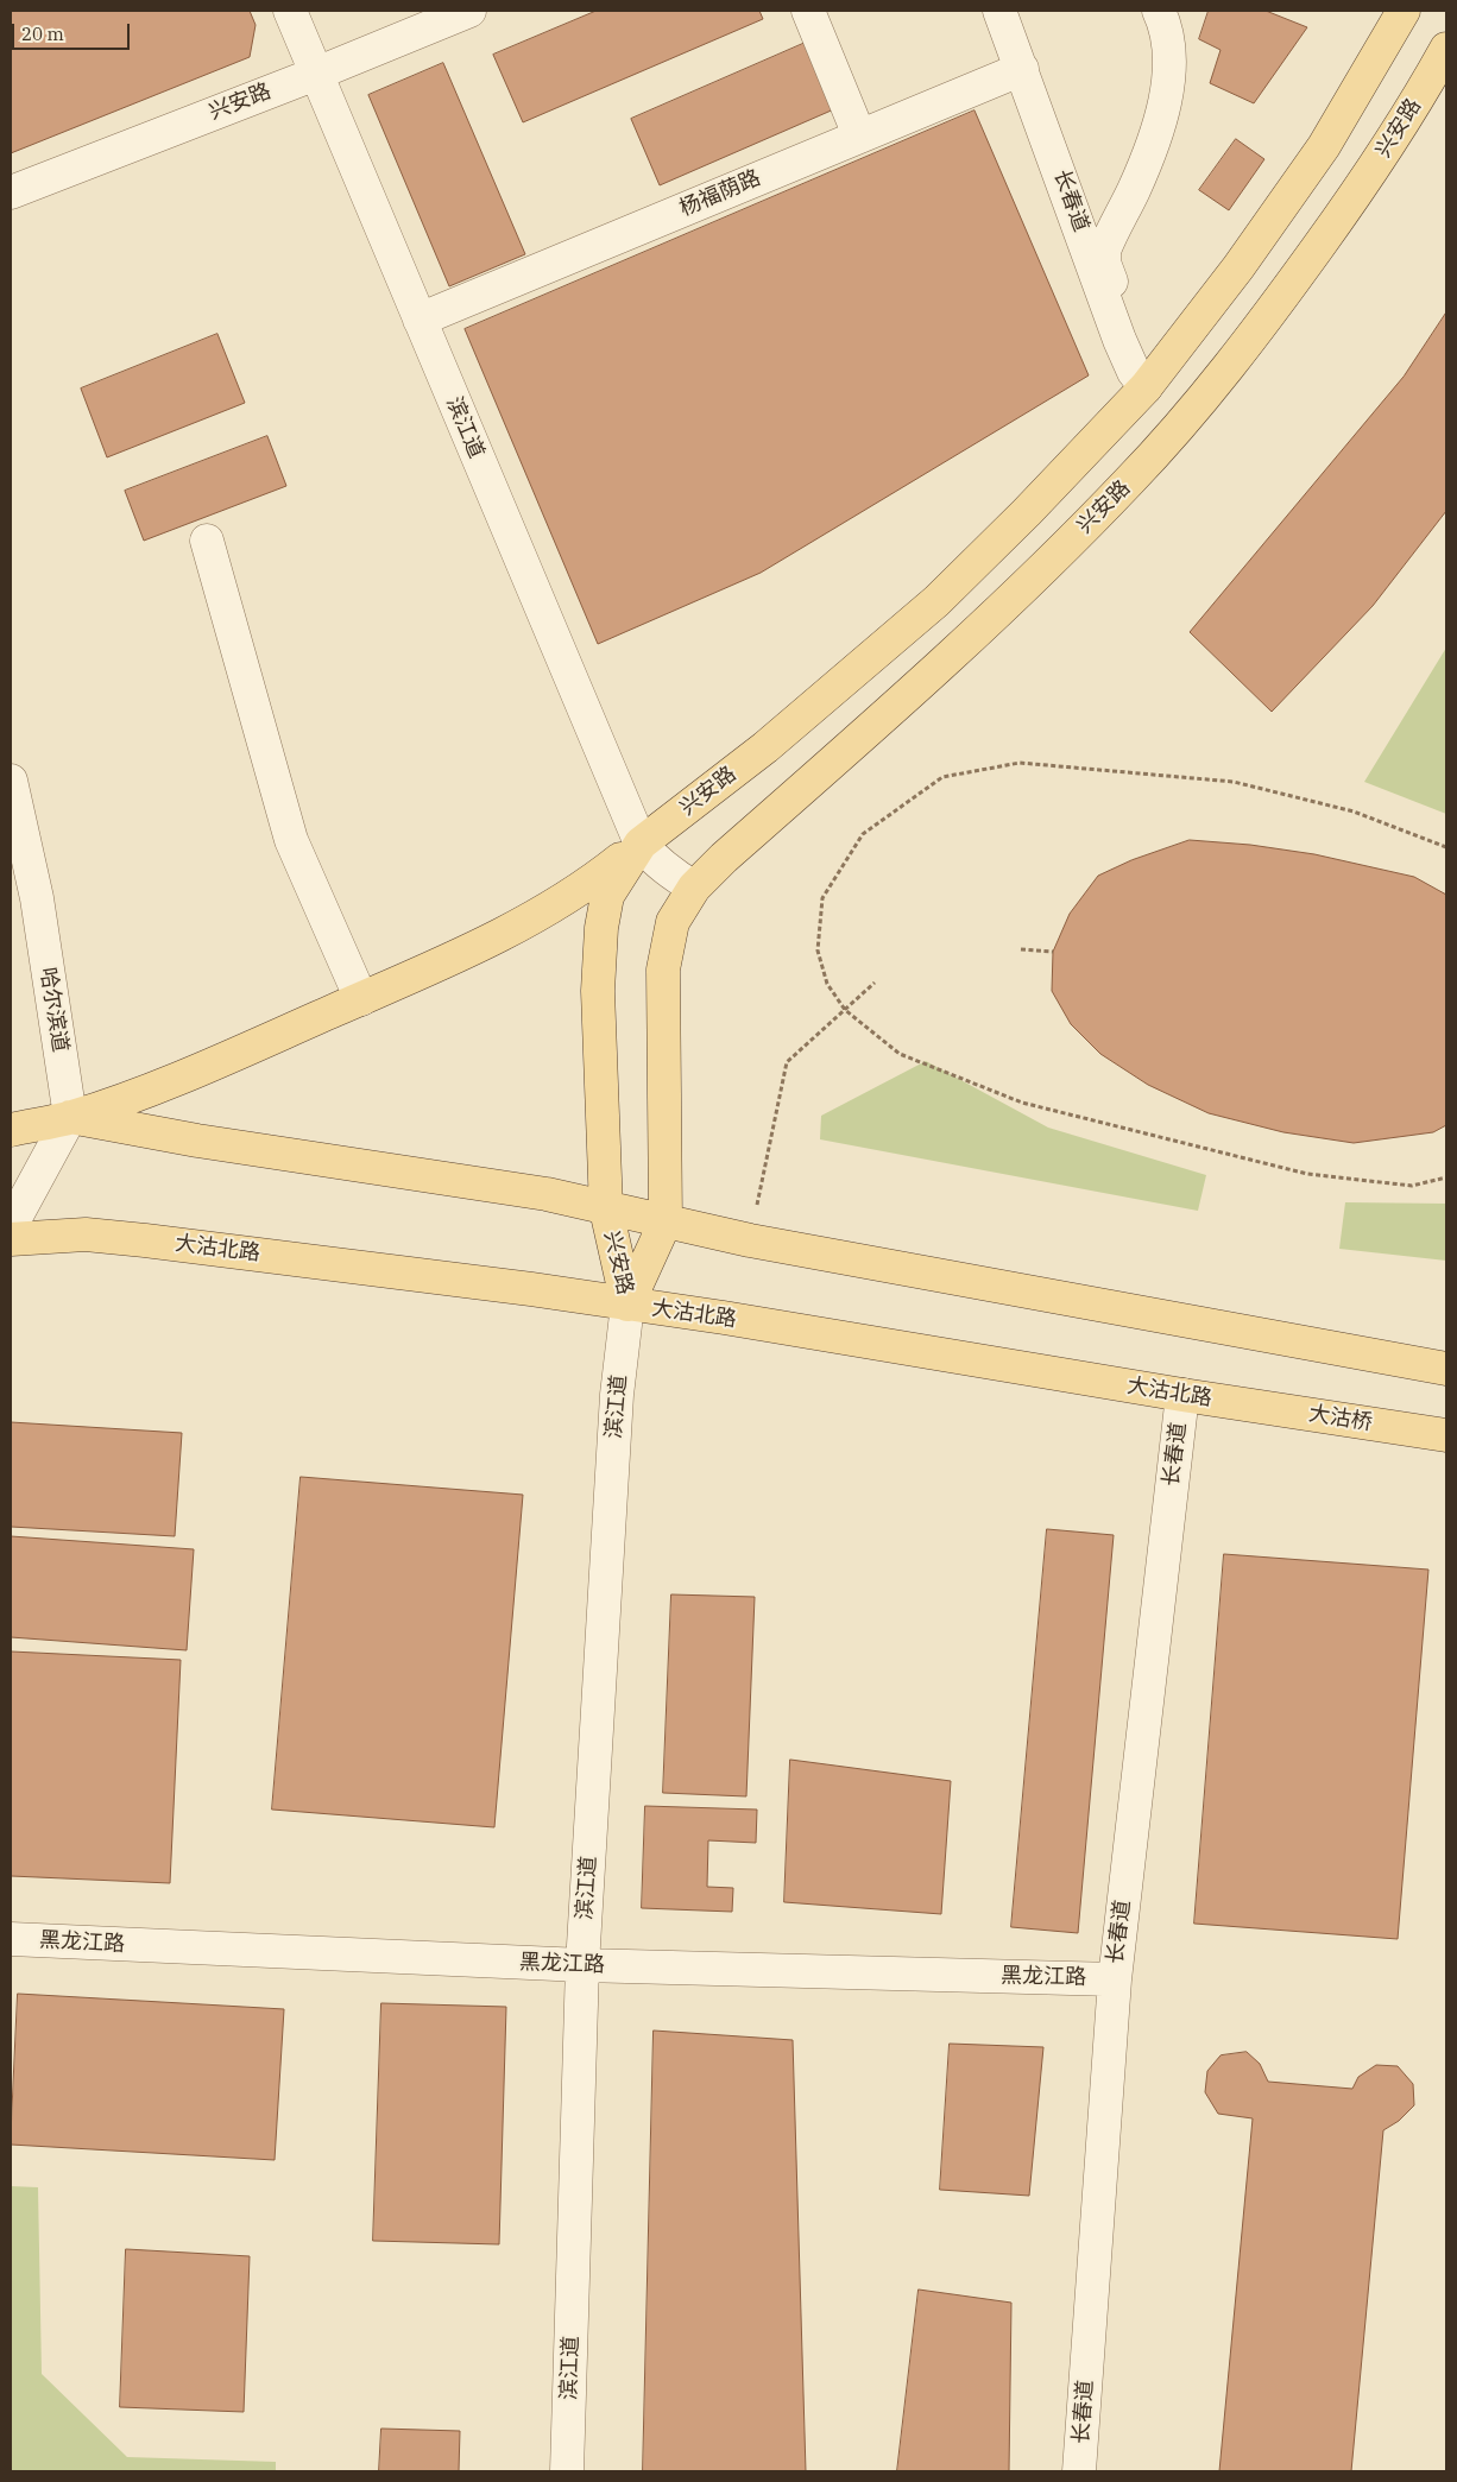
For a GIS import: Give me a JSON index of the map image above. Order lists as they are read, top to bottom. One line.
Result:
{"streets":{"main road":["兴安路","大沽北路","大沽桥"],"street":["杨福荫路","长春道","滨江道","哈尔滨道","黑龙江路"]},"crossings":[["兴安路","长春道"],["兴安路","滨江道"],["兴安路","大沽北路"],["杨福荫路","长春道"],["杨福荫路","滨江道"],["长春道","大沽北路"],["长春道","黑龙江路"],["滨江道","大沽北路"],["滨江道","黑龙江路"],["大沽北路","大沽桥"]],"scale_bar":"20 m"}
